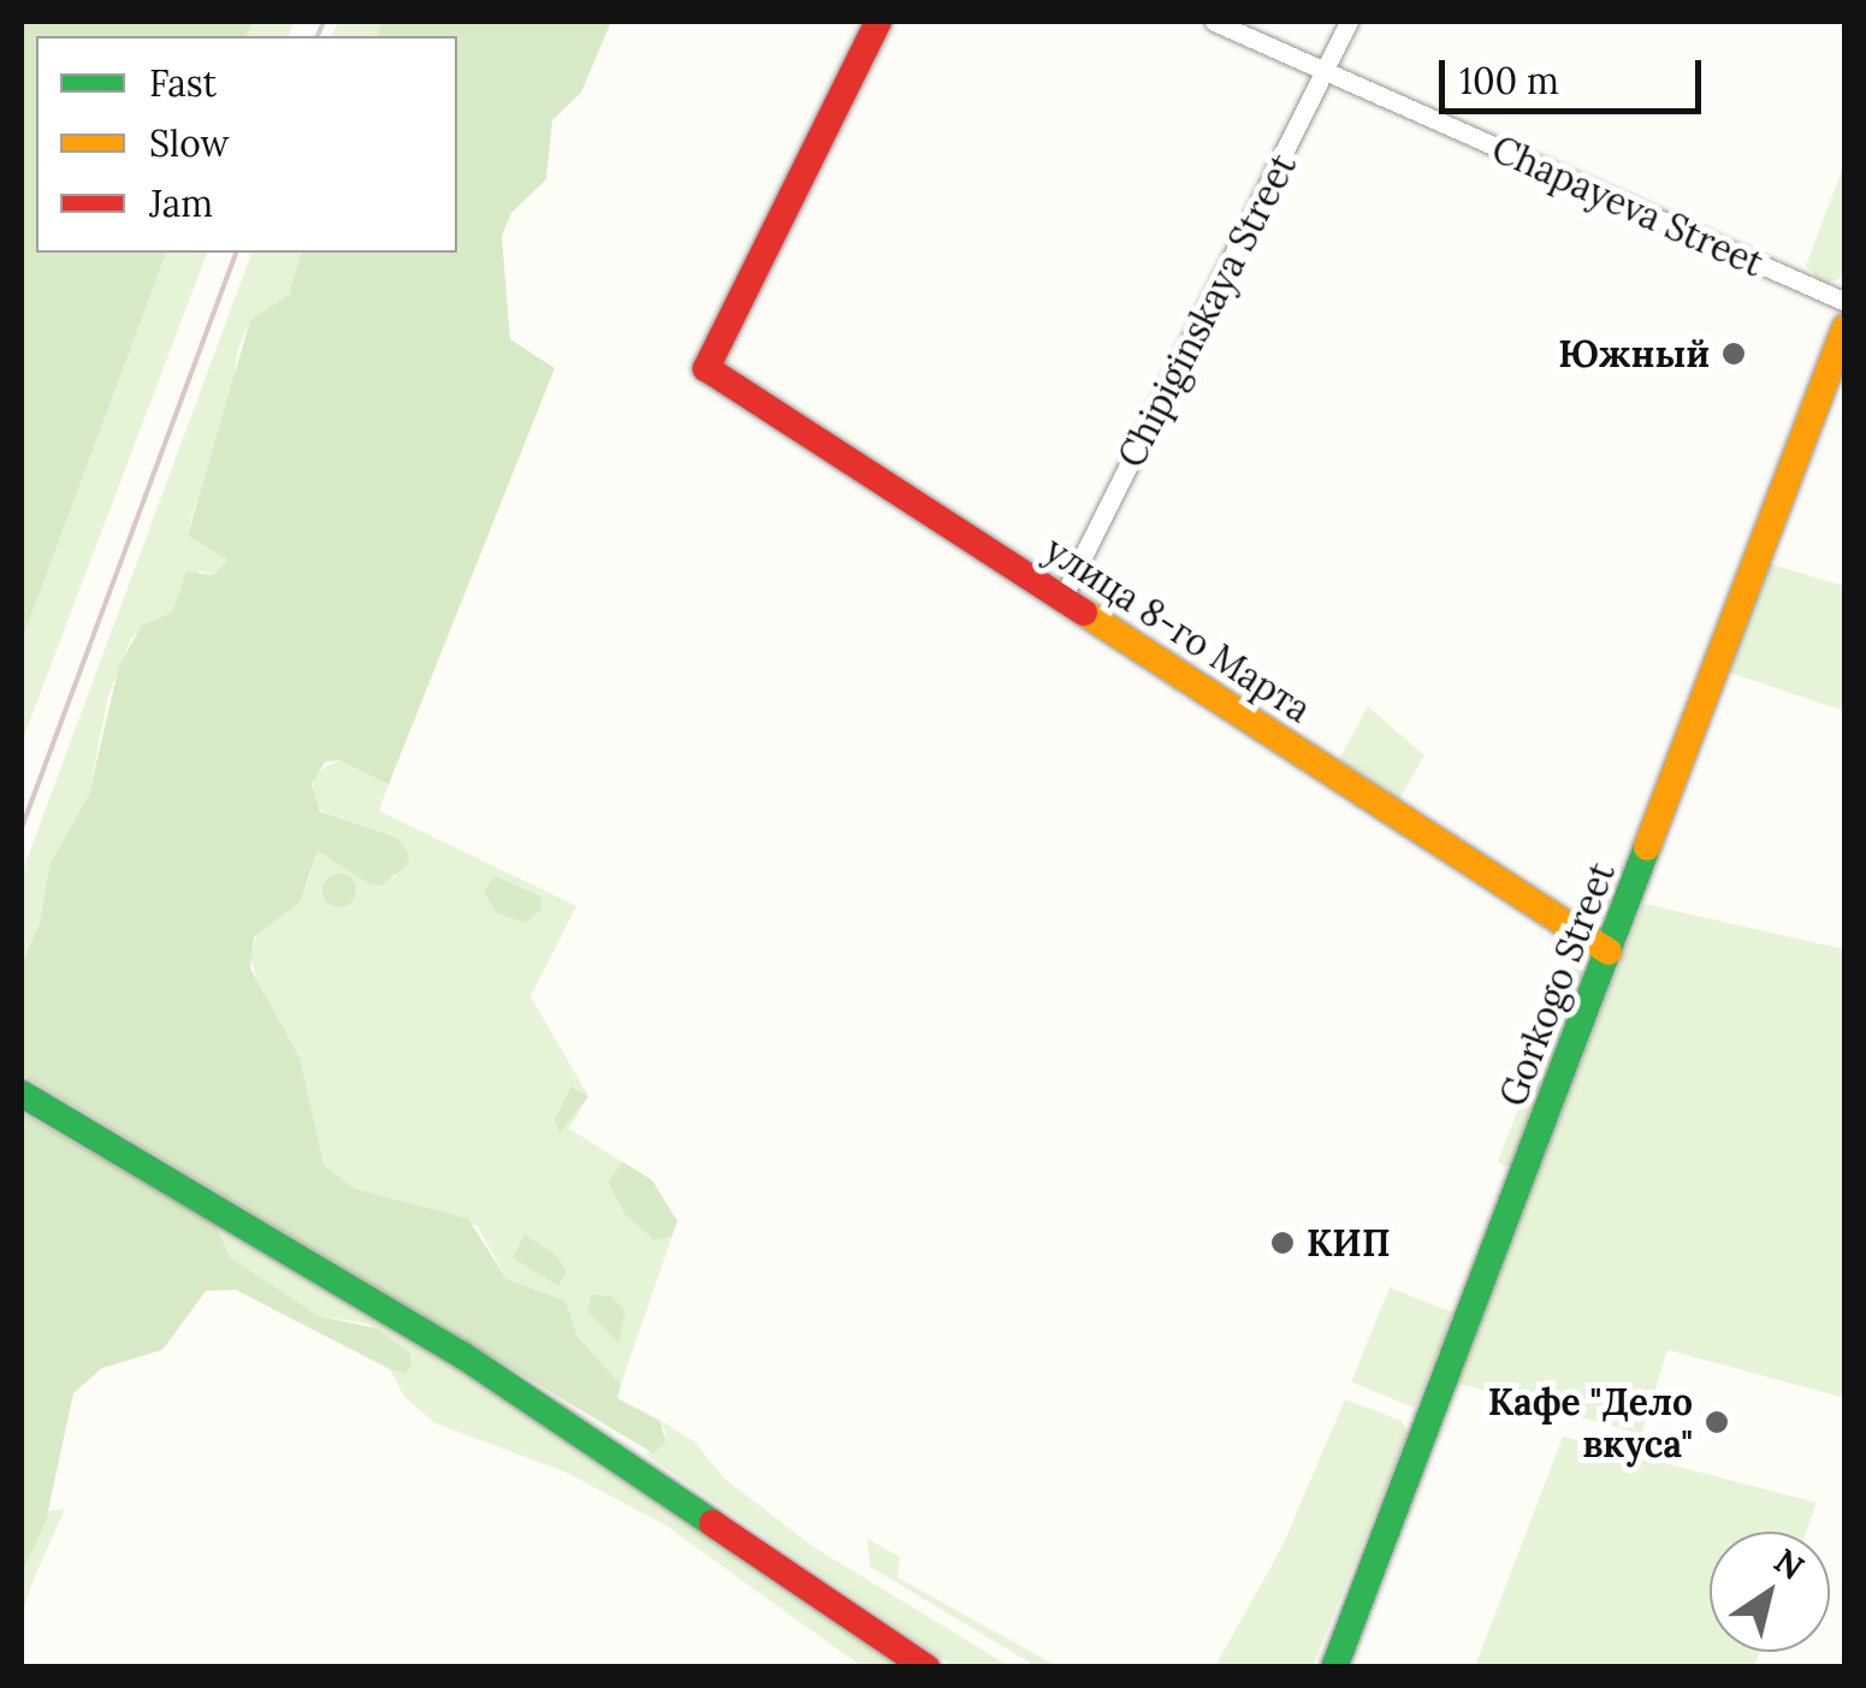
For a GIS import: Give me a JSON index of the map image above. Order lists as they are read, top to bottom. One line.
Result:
{"streets":{"main road":["улица 8-го Марта","Gorkogo Street"],"street":["Chapayeva Street","Chipiginskaya Street"]},"crossings":[["Chapayeva Street","Chipiginskaya Street"],["Chipiginskaya Street","улица 8-го Марта"],["улица 8-го Марта","Gorkogo Street"]],"places":["Южный","КИП","Кафе \"Дело вкуса\""],"legend":["Fast","Slow","Jam"],"scale_bar":"100 m","north":"top right"}
